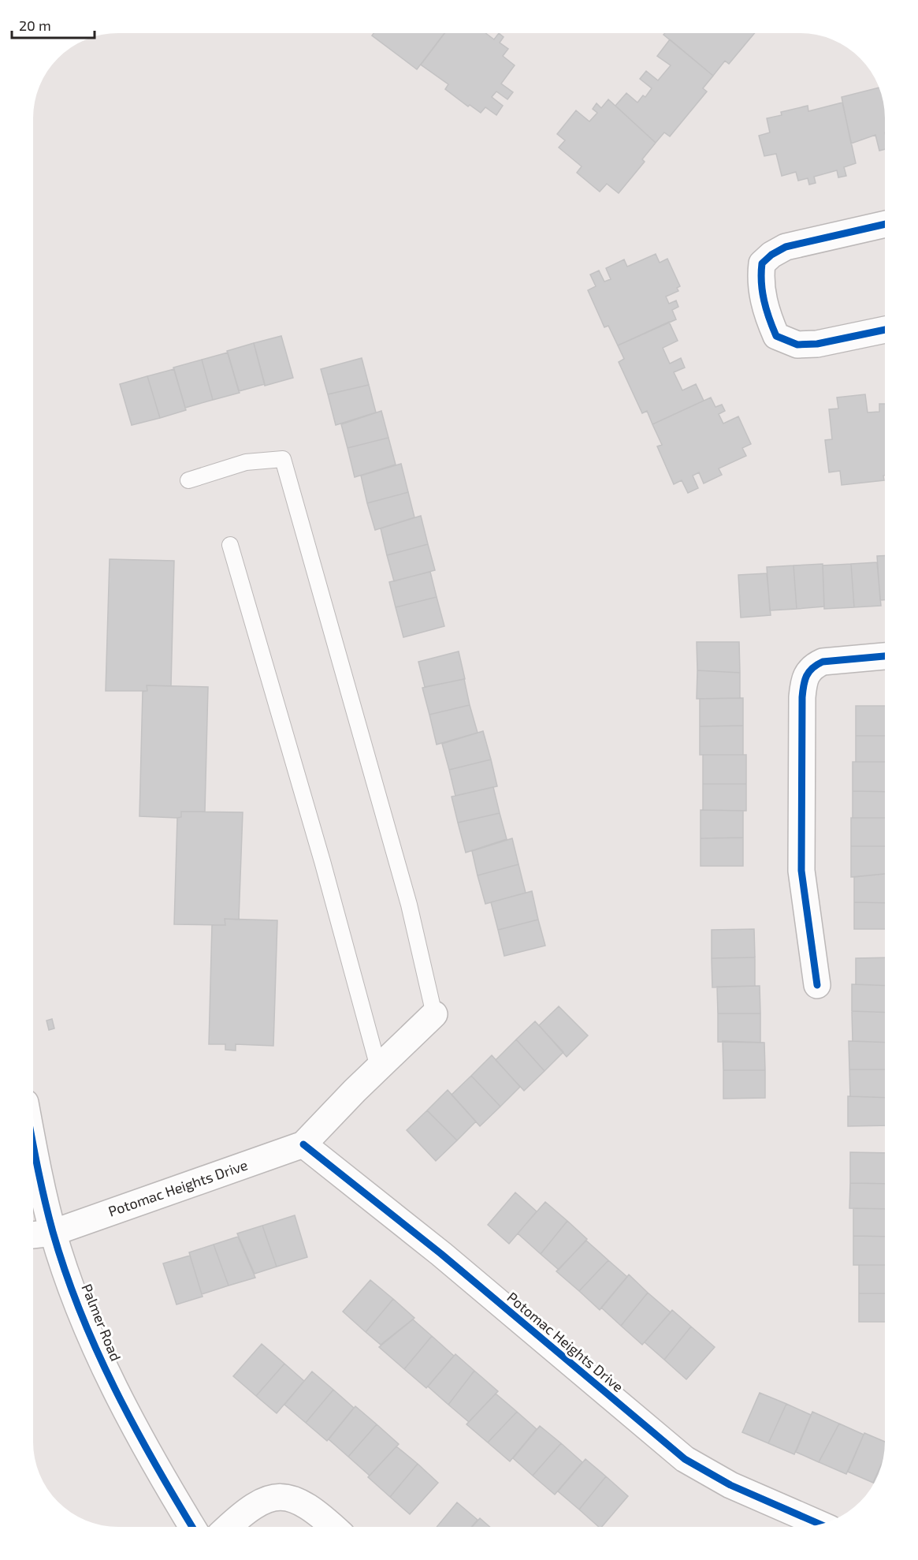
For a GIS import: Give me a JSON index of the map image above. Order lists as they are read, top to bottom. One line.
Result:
{"streets":{"street":["Potomac Heights Drive","Palmer Road"]},"crossings":[["Potomac Heights Drive","Palmer Road"]],"scale_bar":"20 m"}
